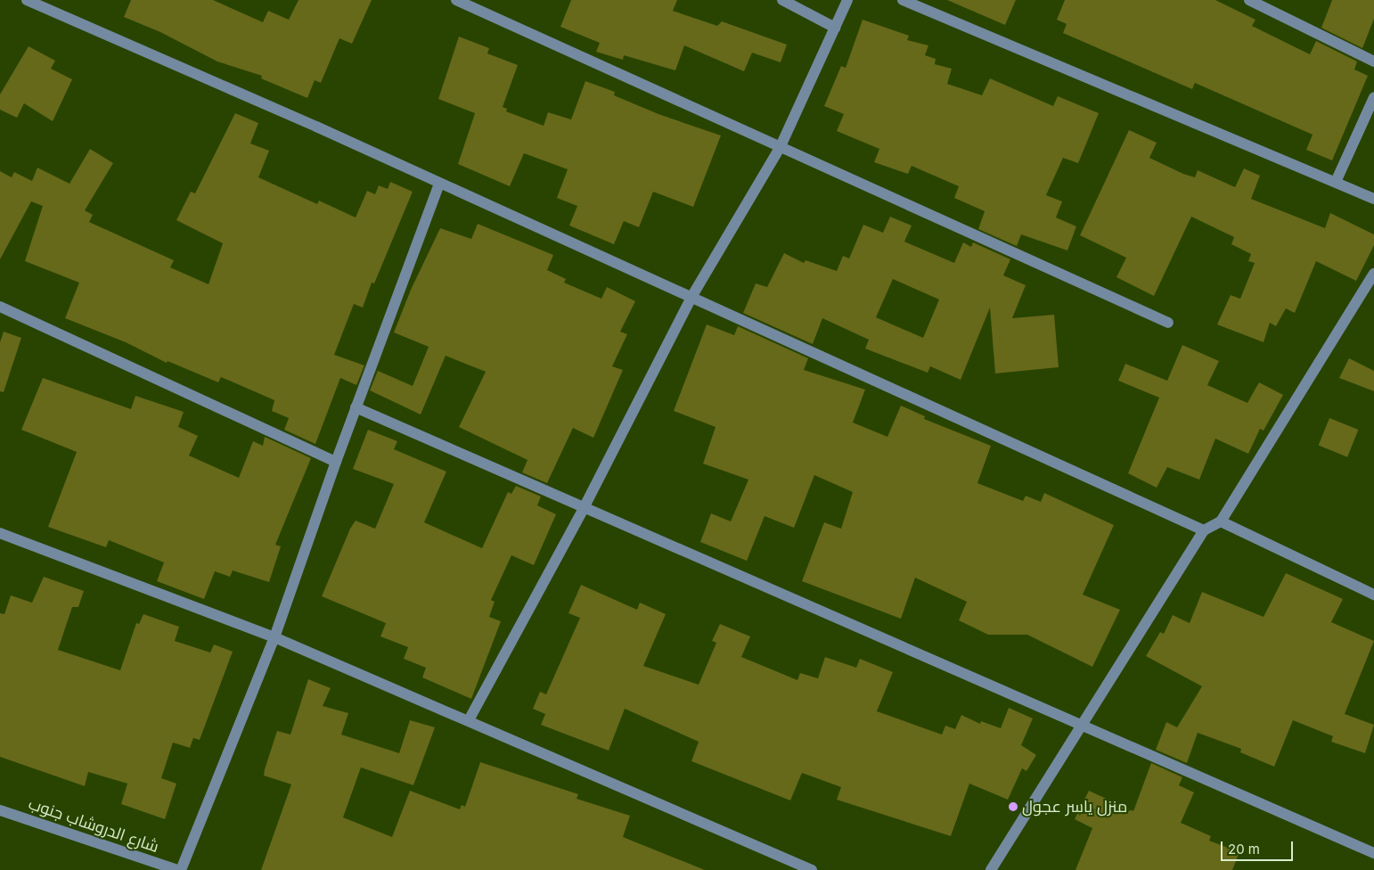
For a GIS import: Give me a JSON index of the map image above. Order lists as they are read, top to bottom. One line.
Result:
{"streets":{"street":["شارع الدروشاب جنوب"]},"places":["منزل ياسر عجول"],"scale_bar":"20 m"}
